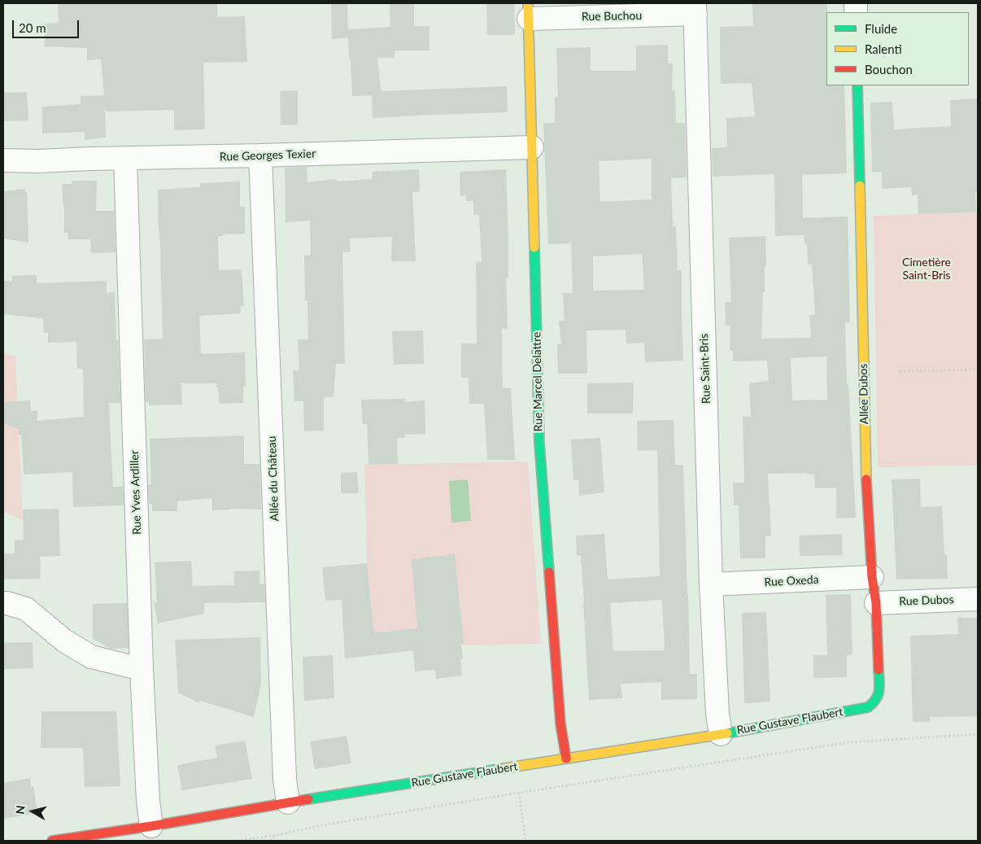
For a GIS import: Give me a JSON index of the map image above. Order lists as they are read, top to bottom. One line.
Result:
{"streets":{"street":["Rue Buchou","Rue Georges Texier","Rue Saint-Bris","Rue Marcel Delattre","Allée Dubos","Allée du Château","Rue Yves Ardiller","Rue Oxeda","Rue Dubos","Rue Gustave Flaubert"]},"crossings":[["Rue Buchou","Rue Saint-Bris"],["Rue Buchou","Rue Marcel Delattre"],["Rue Georges Texier","Rue Marcel Delattre"],["Rue Georges Texier","Allée du Château"],["Rue Georges Texier","Rue Yves Ardiller"],["Rue Saint-Bris","Rue Oxeda"],["Rue Saint-Bris","Rue Gustave Flaubert"],["Rue Marcel Delattre","Rue Gustave Flaubert"],["Allée Dubos","Rue Oxeda"],["Allée Dubos","Rue Dubos"],["Allée Dubos","Rue Gustave Flaubert"],["Allée du Château","Rue Gustave Flaubert"],["Rue Yves Ardiller","Rue Gustave Flaubert"]],"parks":["Cimetière Saint-Bris"],"legend":["Fluide","Ralenti","Bouchon"],"scale_bar":"20 m","north":"left"}
